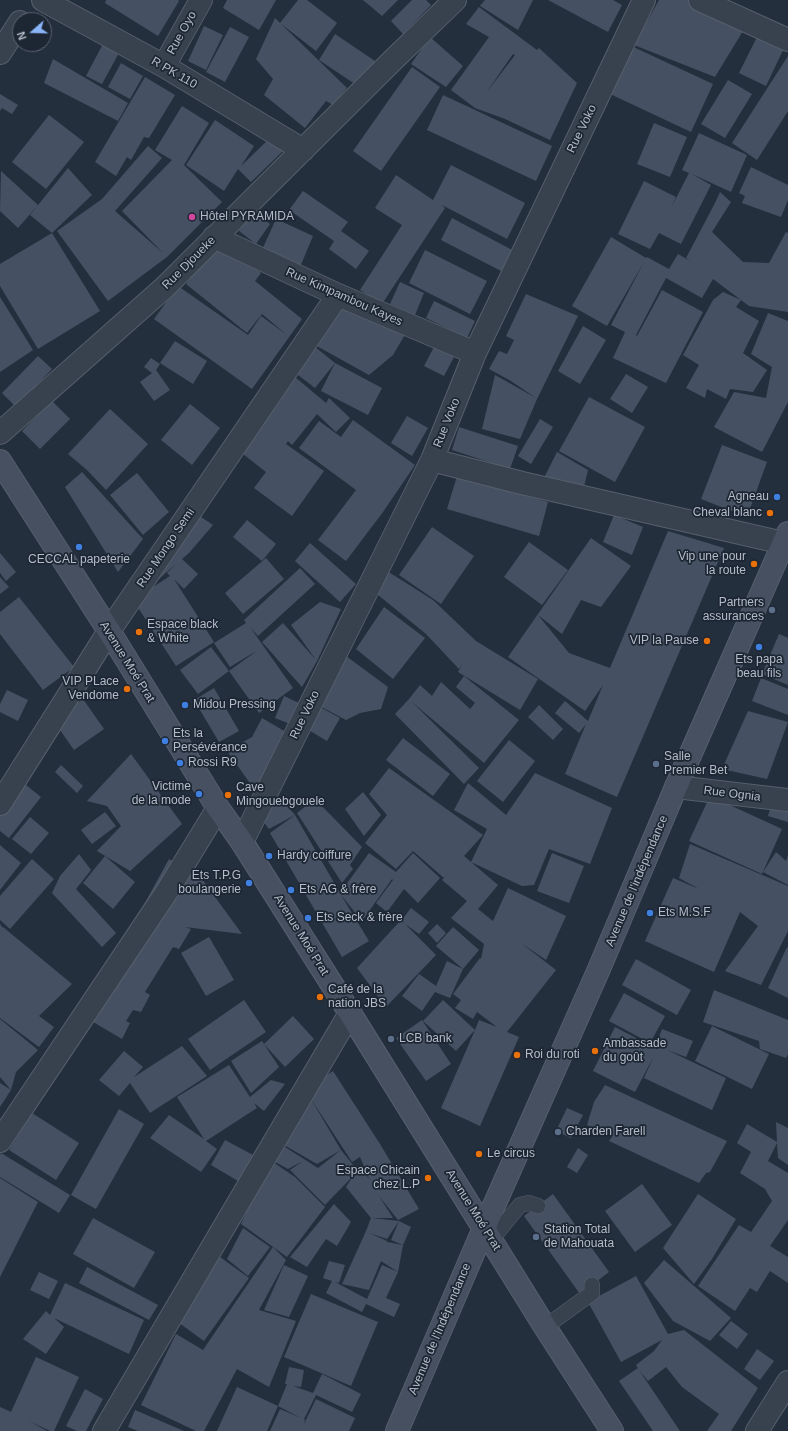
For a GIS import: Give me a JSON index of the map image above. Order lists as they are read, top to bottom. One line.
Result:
{"streets":{"street":["Rue Oyo","R PK 110","Rue Voko","Rue Djoueke","Rue Kimpambou Kayes","Rue Mongo Semi","Avenue Moé Prat","Rue Ognia","Avenue de l'indépendance","Avenue de l'Indépendance"]},"crossings":[["Rue Oyo","R PK 110"],["R PK 110","Rue Djoueke"],["Rue Voko","Rue Kimpambou Kayes"],["Rue Voko","Avenue Moé Prat"],["Rue Djoueke","Rue Kimpambou Kayes"],["Rue Kimpambou Kayes","Rue Mongo Semi"],["Rue Mongo Semi","Avenue Moé Prat"],["Avenue Moé Prat","Avenue de l'indépendance"],["Avenue Moé Prat","Avenue de l'Indépendance"],["Rue Ognia","Avenue de l'indépendance"],["Avenue de l'indépendance","Avenue de l'Indépendance"]],"places":["Hôtel PYRAMIDA","Agneau","Cheval blanc","CECCAL papeterie","Vip une pour la route","Partners assurances","Espace black & White","VIP la Pause","Ets papa beau fils","VIP PLace Vendome","Midou Pressing","Ets la Persévérance","Rossi R9","Salle Premier Bet","Victime de la mode","Cave Mingouebgouele","Hardy coiffure","Ets T.P.G boulangerie","Ets AG & frère","Ets M.S.F","Ets Seck & frère","Café de la nation JBS","LCB bank","Ambassade du goût","Roi du roti","Charden Farell","Le circus","Espace Chicain chez L.P","Station Total de Mahouata"],"north":"left"}
